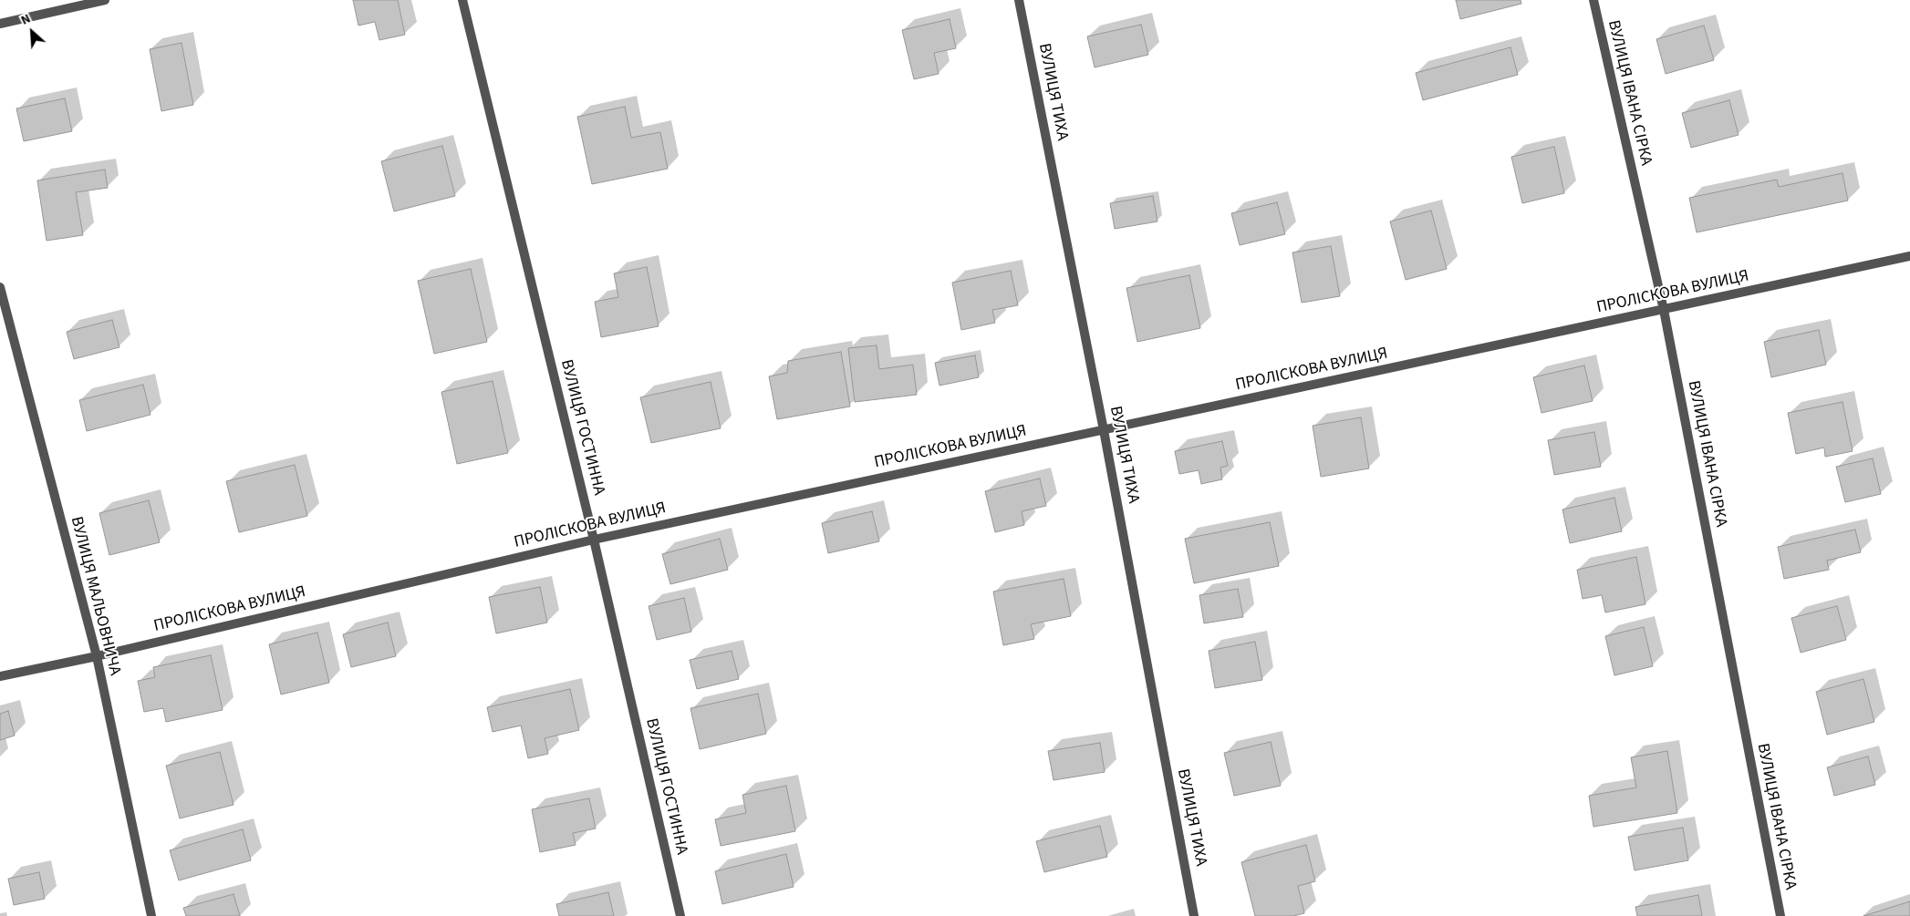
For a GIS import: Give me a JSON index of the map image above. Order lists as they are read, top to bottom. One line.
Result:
{"streets":{"street":["ВУЛИЦЯ ТИХА","ВУЛИЦЯ ІВАНА СІРКА","ПРОЛІСКОВА ВУЛИЦЯ","ВУЛИЦЯ ГОСТИННА","ВУЛИЦЯ МАЛЬОВНИЧА"]},"crossings":[["ВУЛИЦЯ ТИХА","ПРОЛІСКОВА ВУЛИЦЯ"],["ВУЛИЦЯ ІВАНА СІРКА","ПРОЛІСКОВА ВУЛИЦЯ"],["ПРОЛІСКОВА ВУЛИЦЯ","ВУЛИЦЯ ГОСТИННА"],["ПРОЛІСКОВА ВУЛИЦЯ","ВУЛИЦЯ МАЛЬОВНИЧА"]],"north":"top left"}
